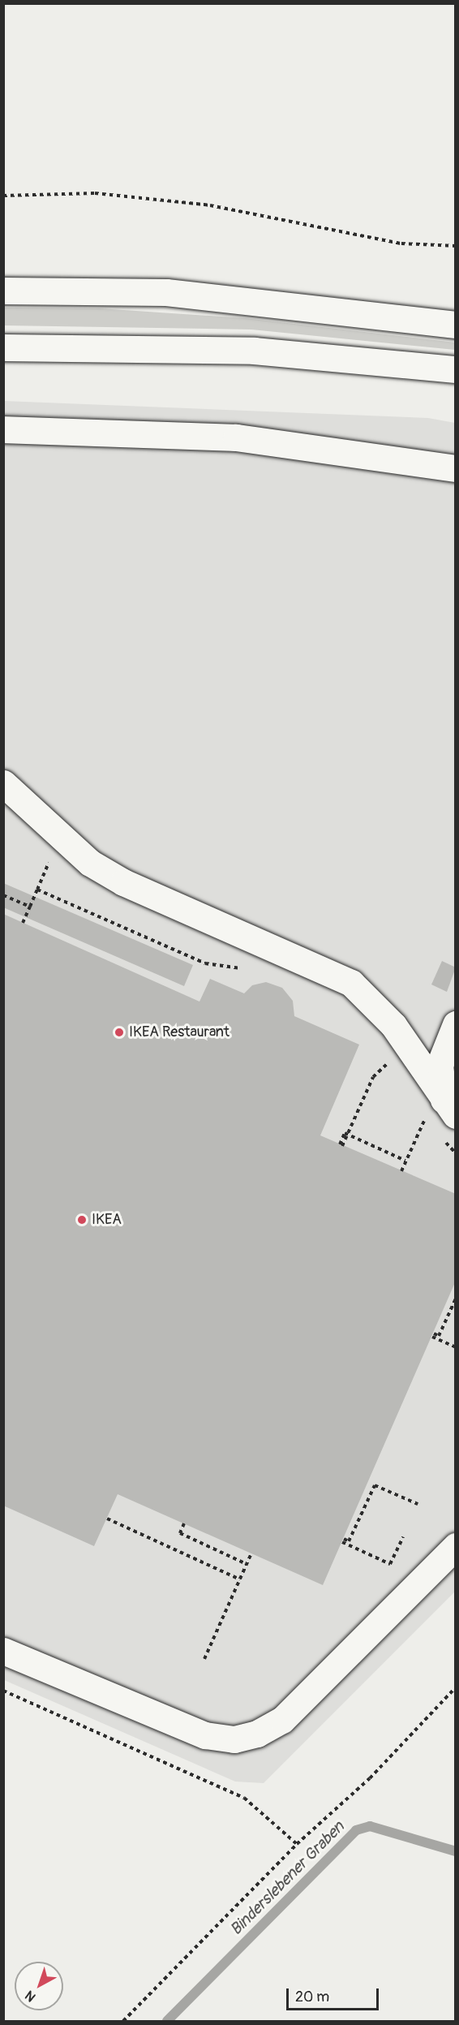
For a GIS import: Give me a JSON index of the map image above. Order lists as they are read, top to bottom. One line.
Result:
{"water":["Binderslebener Graben"],"places":["IKEA Restaurant","IKEA"],"scale_bar":"20 m","north":"bottom left"}
